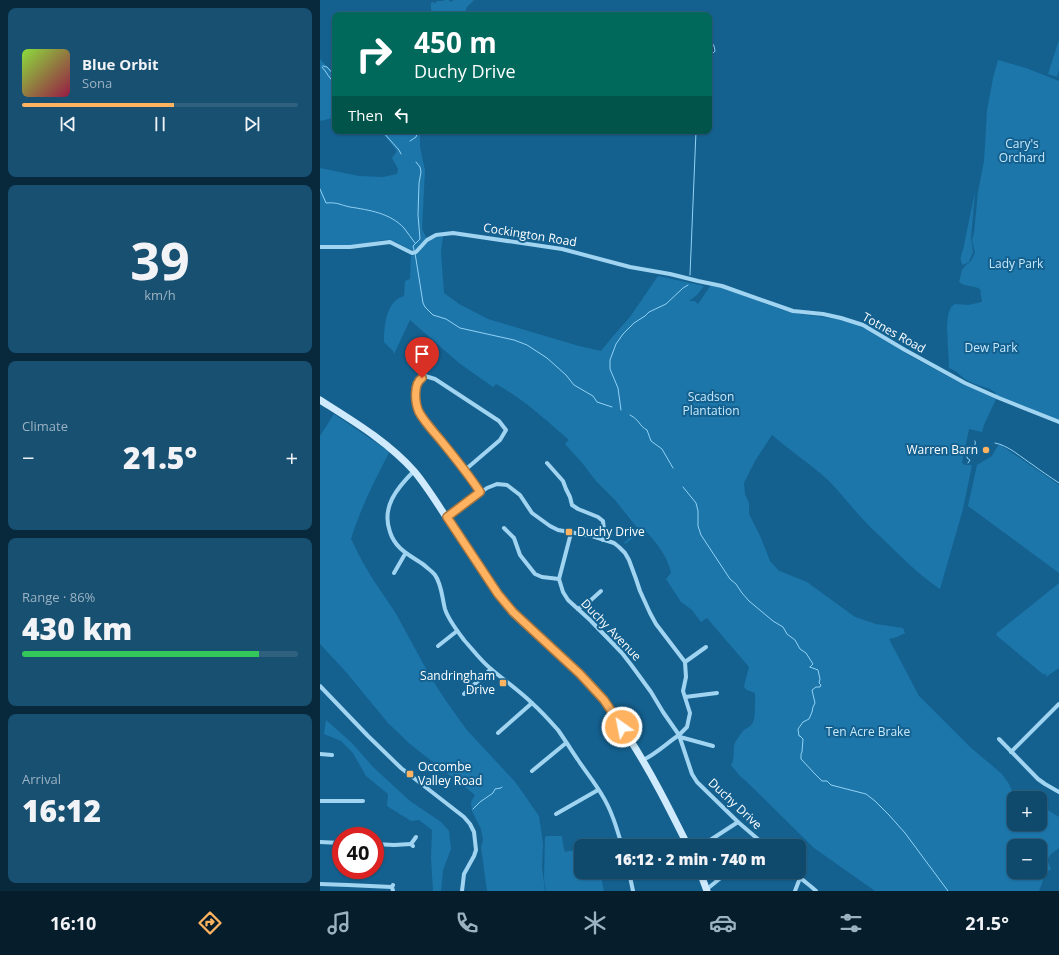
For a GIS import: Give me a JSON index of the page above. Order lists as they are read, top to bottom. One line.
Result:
{"streets":{"street":["Cockington Road","Totnes Road","Duchy Avenue","Duchy Drive"]},"crossings":[["Cockington Road","Totnes Road"],["Duchy Avenue","Duchy Drive"]],"parks":["Cary's Orchard","Lady Park","Dew Park","Scadson Plantation","Ten Acre Brake"],"places":{"other":["Warren Barn"],"transit":["Duchy Drive","Sandringham Drive","Occombe Valley Road"]},"page":{"turn":["450 m","Duchy Drive"],"song":["Blue Orbit","Sona"],"then":"Then","tile":[["39","km/h"],"Climate",["Range · 86%","430 km"],["Arrival","16:12"]],"heat":["−","21.5°","+"],"map_buttons":["+","−"],"limit":"40","trip":"16:12 · 2 min · 740 m","tabs":["16:10","21.5°"]}}
